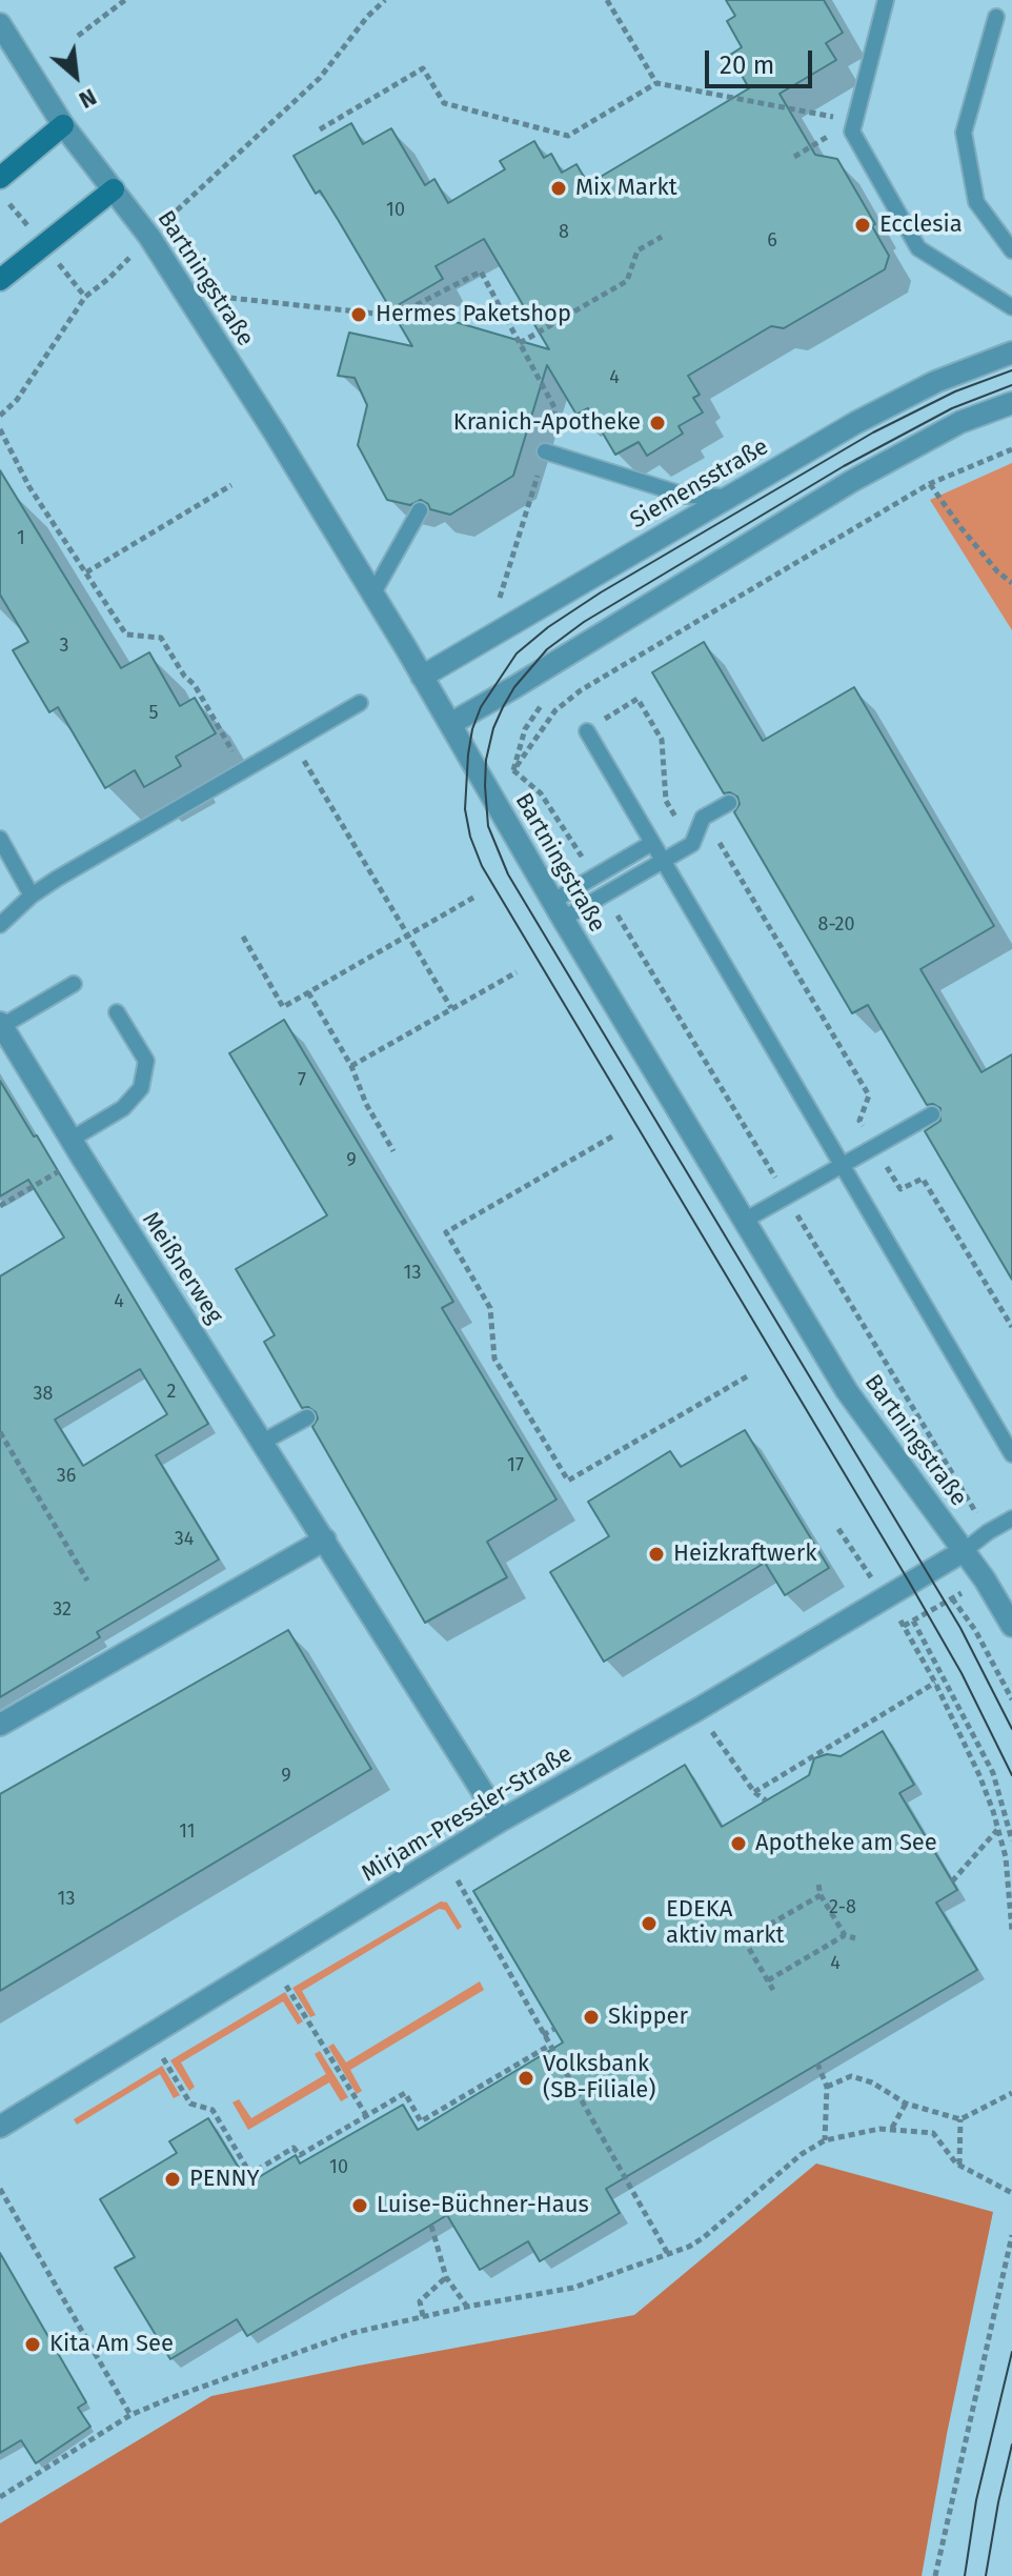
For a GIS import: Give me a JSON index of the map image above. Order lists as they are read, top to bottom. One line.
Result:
{"streets":{"street":["Bartningstraße","Siemensstraße","Meißnerweg","Mirjam-Pressler-Straße"]},"crossings":[["Bartningstraße","Siemensstraße"],["Bartningstraße","Mirjam-Pressler-Straße"],["Meißnerweg","Mirjam-Pressler-Straße"]],"places":["Mix Markt","Ecclesia","Hermes Paketshop","Kranich-Apotheke","Heizkraftwerk","Apotheke am See","EDEKA aktiv markt","Skipper","Volksbank (SB-Filiale)","PENNY","Luise-Büchner-Haus","Kita Am See"],"house_numbers":["10","8","6","4","1","3","5","8-20","7","9","13","4","2","38","17","36","34","32","9","11","13","2-8","4","10"],"scale_bar":"20 m","north":"bottom right"}
